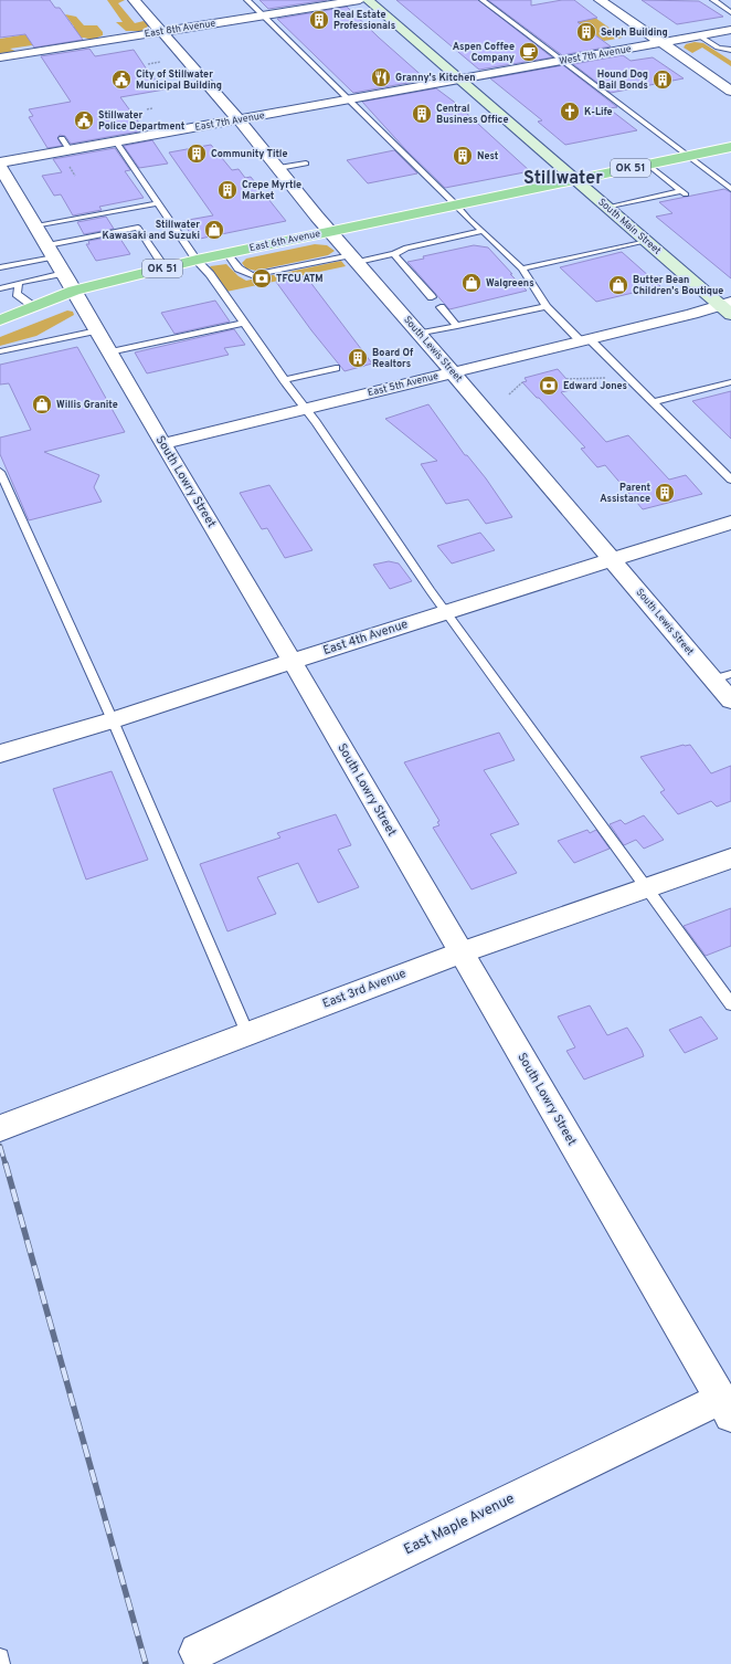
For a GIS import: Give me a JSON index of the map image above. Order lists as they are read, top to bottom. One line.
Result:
{"streets":{"highway":["OK 51","East 6th Avenue"],"main road":["South Main Street"],"street":["East 8th Avenue","West 7th Avenue","East 7th Avenue","South Lewis Street","East 5th Avenue","South Lowry Street","East 4th Avenue","East 3rd Avenue","East Maple Avenue"]},"crossings":[["East 8th Avenue","South Lewis Street"],["West 7th Avenue","East 7th Avenue"],["West 7th Avenue","South Main Street"],["East 7th Avenue","South Main Street"],["East 7th Avenue","South Lewis Street"],["OK 51","South Main Street"],["OK 51","East 6th Avenue"],["South Main Street","East 6th Avenue"],["South Main Street","East 5th Avenue"],["East 6th Avenue","South Lewis Street"],["East 6th Avenue","South Lowry Street"],["South Lewis Street","East 5th Avenue"],["South Lewis Street","East 4th Avenue"],["East 5th Avenue","South Lowry Street"],["South Lowry Street","East 4th Avenue"],["South Lowry Street","East 3rd Avenue"],["South Lowry Street","East Maple Avenue"]],"districts":["Stillwater"],"places":{"building":["Real Estate Professionals","Selph Building","Hound Dog Bail Bonds","Central Business Office","Community Title","Nest","Crepe Myrtle Market","Board Of Realtors","Parent Assistance"],"cafe":["Aspen Coffee Company"],"restaurant":["Granny's Kitchen"],"public building":["City of Stillwater Municipal Building","Stillwater Police Department"],"church":["K-Life"],"shop":["Stillwater Kawasaki and Suzuki","Walgreens","Butter Bean Children's Boutique","Willis Granite"],"bank":["TFCU ATM","Edward Jones"]}}
